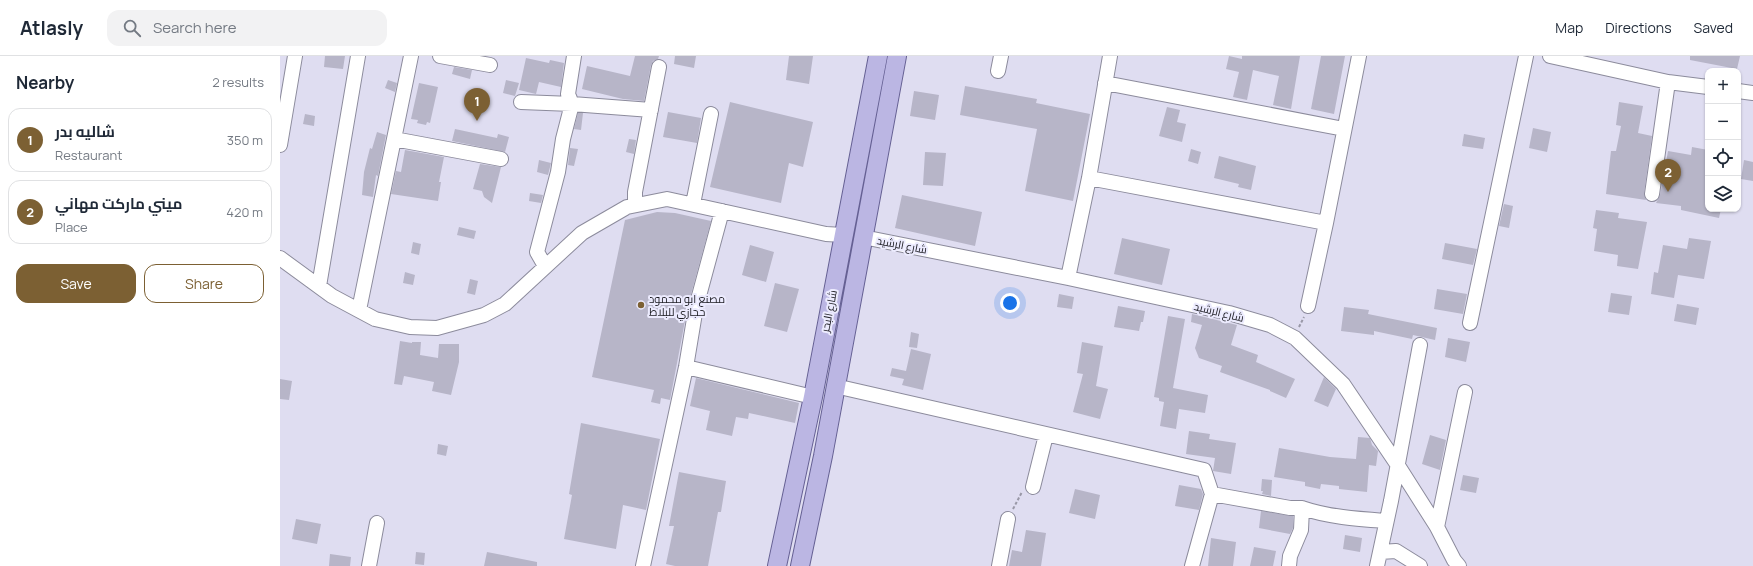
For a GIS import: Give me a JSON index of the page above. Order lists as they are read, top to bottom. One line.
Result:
{"streets":{"main road":["شارع البحر"],"street":["شارع الرشيد"]},"crossings":[["شارع الرشيد","شارع البحر"]],"places":["مصنع ابو محمود حجازي للبلاط"],"page":{"header":"Atlasly","search":"Search here","nav":["Map","Directions","Saved"],"heading":["Nearby","2 results"],"map_buttons":["+","−"],"pins":["1","2"],"list":[{"mark":"1","name":"شاليه بدر","note":"Restaurant","value":"350 m"},{"mark":"2","name":"ميني ماركت مهاني","note":"Place","value":"420 m"}],"buttons":["Save","Share"]}}
